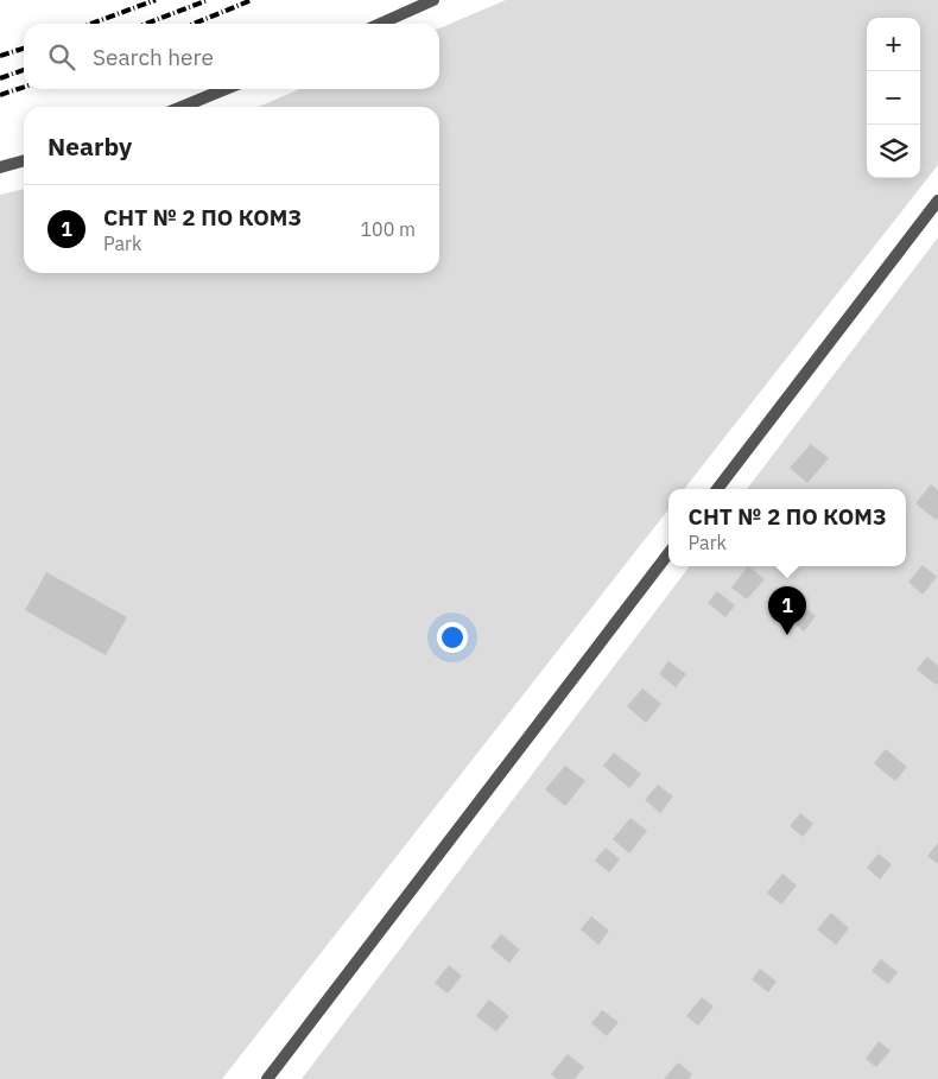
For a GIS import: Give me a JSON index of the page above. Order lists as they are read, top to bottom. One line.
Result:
{"page":{"map_buttons":["+","−"],"search":"Search here","heading":"Nearby","list":[{"mark":"1","name":"СНТ № 2 ПО КОМЗ","note":"Park","value":"100 m"}],"popup":["СНТ № 2 ПО КОМЗ","Park"],"pins":"1"}}
